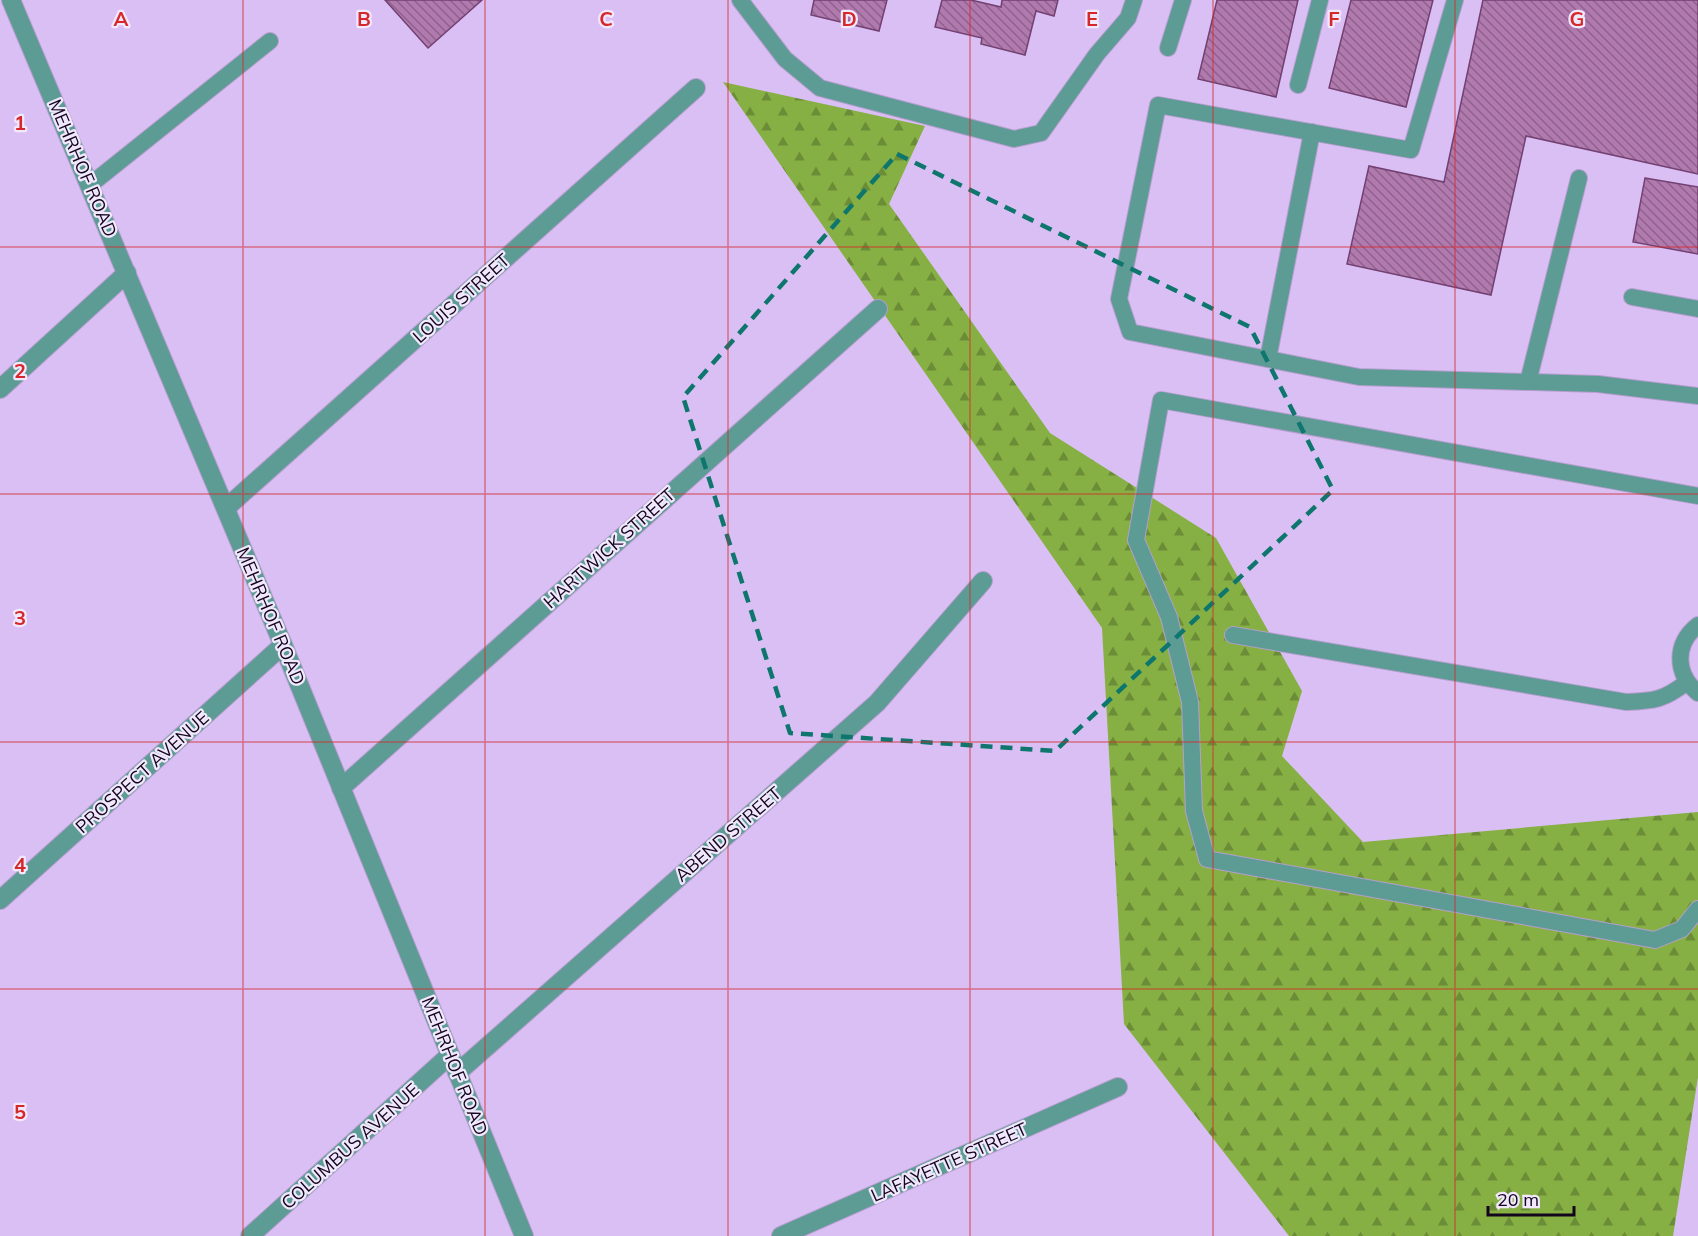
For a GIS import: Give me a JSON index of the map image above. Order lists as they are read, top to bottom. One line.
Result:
{"streets":{"street":["MEHRHOF ROAD","LOUIS STREET","HARTWICK STREET","PROSPECT AVENUE","ABEND STREET","COLUMBUS AVENUE","LAFAYETTE STREET"]},"crossings":[["MEHRHOF ROAD","LOUIS STREET"],["MEHRHOF ROAD","HARTWICK STREET"],["MEHRHOF ROAD","PROSPECT AVENUE"],["MEHRHOF ROAD","ABEND STREET"],["MEHRHOF ROAD","COLUMBUS AVENUE"]],"scale_bar":"20 m","grid":{"columns":["A","B","C","D","E","F","G"],"rows":["1","2","3","4","5"]}}
